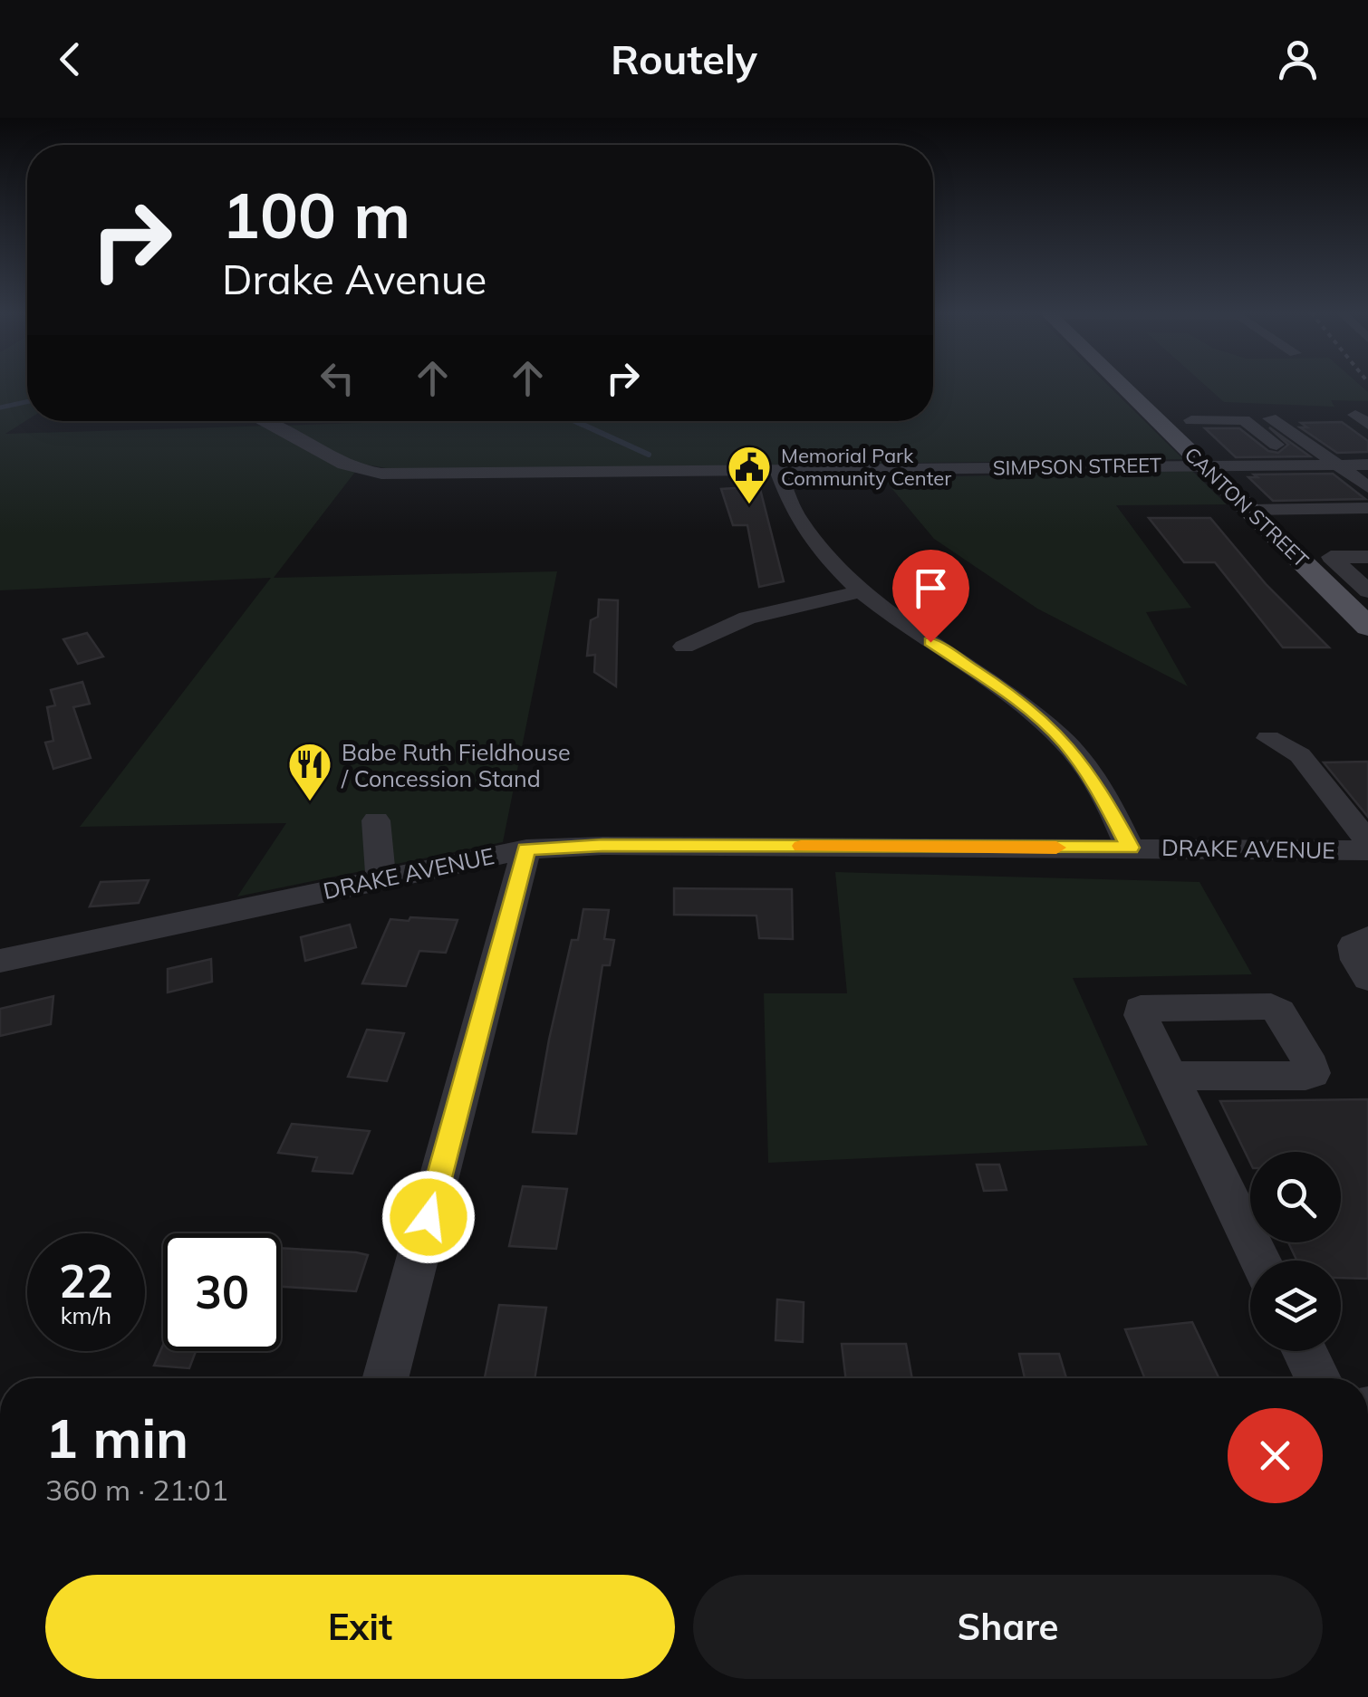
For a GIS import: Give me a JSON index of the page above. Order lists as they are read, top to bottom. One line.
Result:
{"streets":{"main road":["CANTON STREET"],"street":["SIMPSON STREET","DRAKE AVENUE"]},"crossings":[["SIMPSON STREET","CANTON STREET"]],"places":{"public building":["Memorial Park Community Center"],"restaurant":["Babe Ruth Fieldhouse / Concession Stand"]},"page":{"header":"Routely","turn":["100 m","Drake Avenue"],"speed":"22 km/h","limit":"30","heading":["1 min","360 m · 21:01"],"buttons":["Exit","Share"]}}
